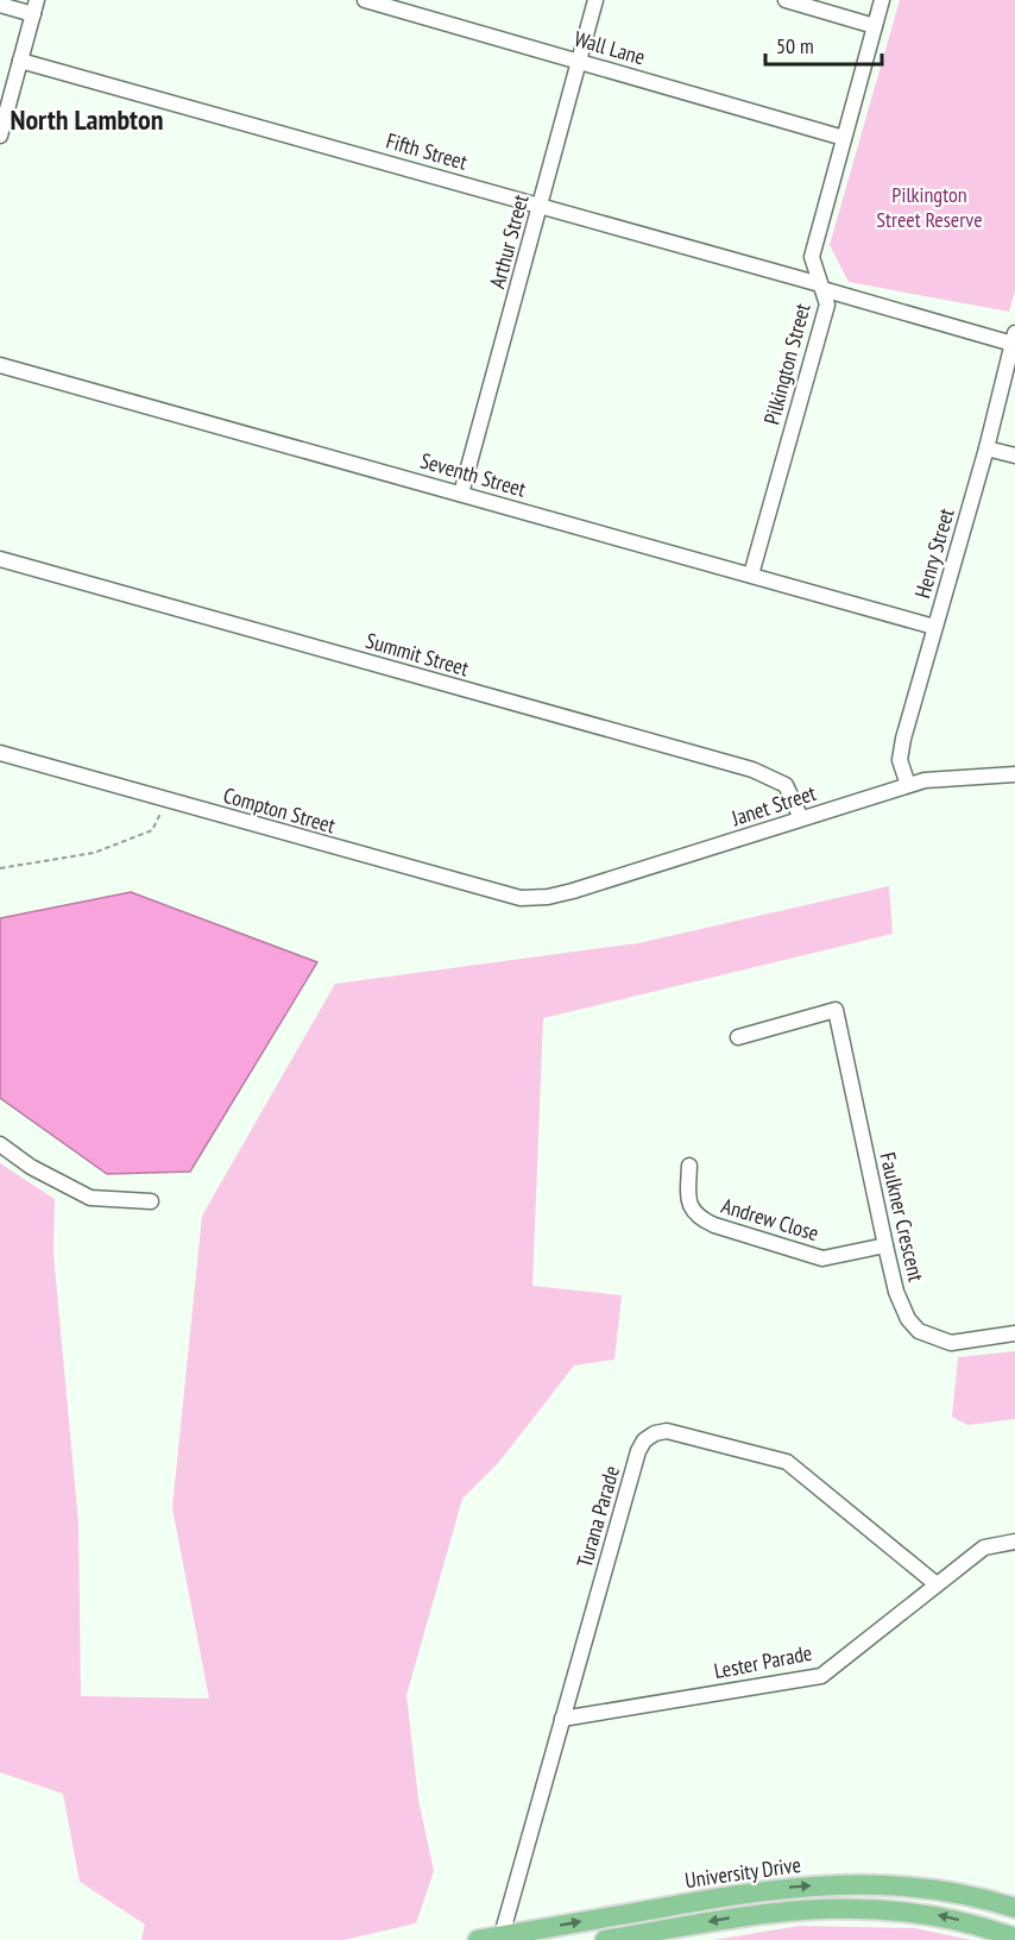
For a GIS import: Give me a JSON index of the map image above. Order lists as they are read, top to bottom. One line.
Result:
{"streets":{"main road":["University Drive"],"street":["Wall Lane","Fifth Street","Arthur Street","Pilkington Street","Seventh Street","Henry Street","Summit Street","Janet Street","Compton Street","Faulkner Crescent","Andrew Close","Turana Parade","Lester Parade"]},"crossings":[["Wall Lane","Arthur Street"],["Wall Lane","Pilkington Street"],["Fifth Street","Arthur Street"],["Fifth Street","Pilkington Street"],["Fifth Street","Henry Street"],["Arthur Street","Seventh Street"],["Pilkington Street","Seventh Street"],["Seventh Street","Henry Street"],["Henry Street","Janet Street"],["Summit Street","Janet Street"],["Janet Street","Compton Street"],["Faulkner Crescent","Andrew Close"],["Turana Parade","Lester Parade"],["Turana Parade","University Drive"]],"districts":["North Lambton"],"parks":["Pilkington Street Reserve"],"scale_bar":"50 m"}
